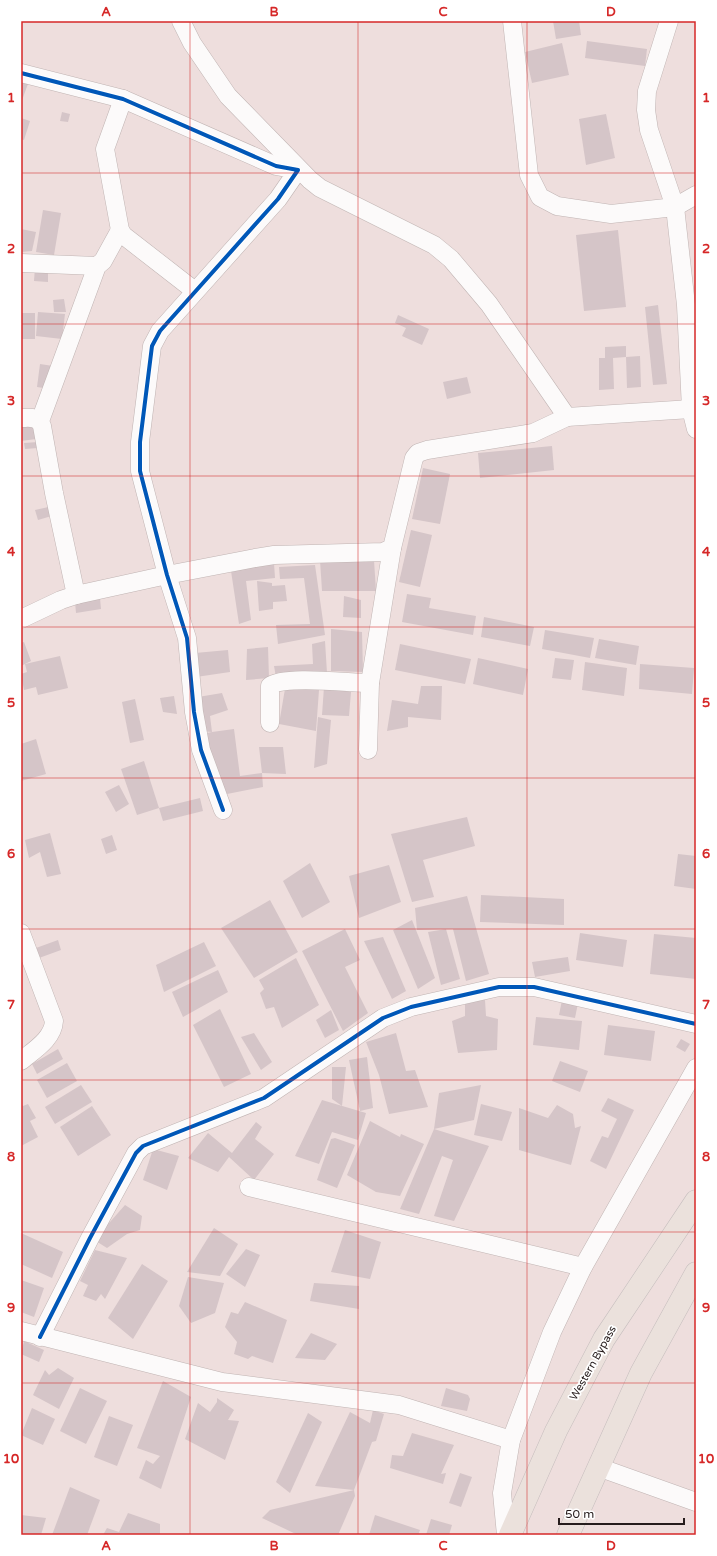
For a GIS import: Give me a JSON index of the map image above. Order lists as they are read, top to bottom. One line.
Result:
{"streets":{"main road":["Western Bypass"]},"scale_bar":"50 m","grid":{"columns":["A","B","C","D"],"rows":["1","2","3","4","5","6","7","8","9","10"]}}
